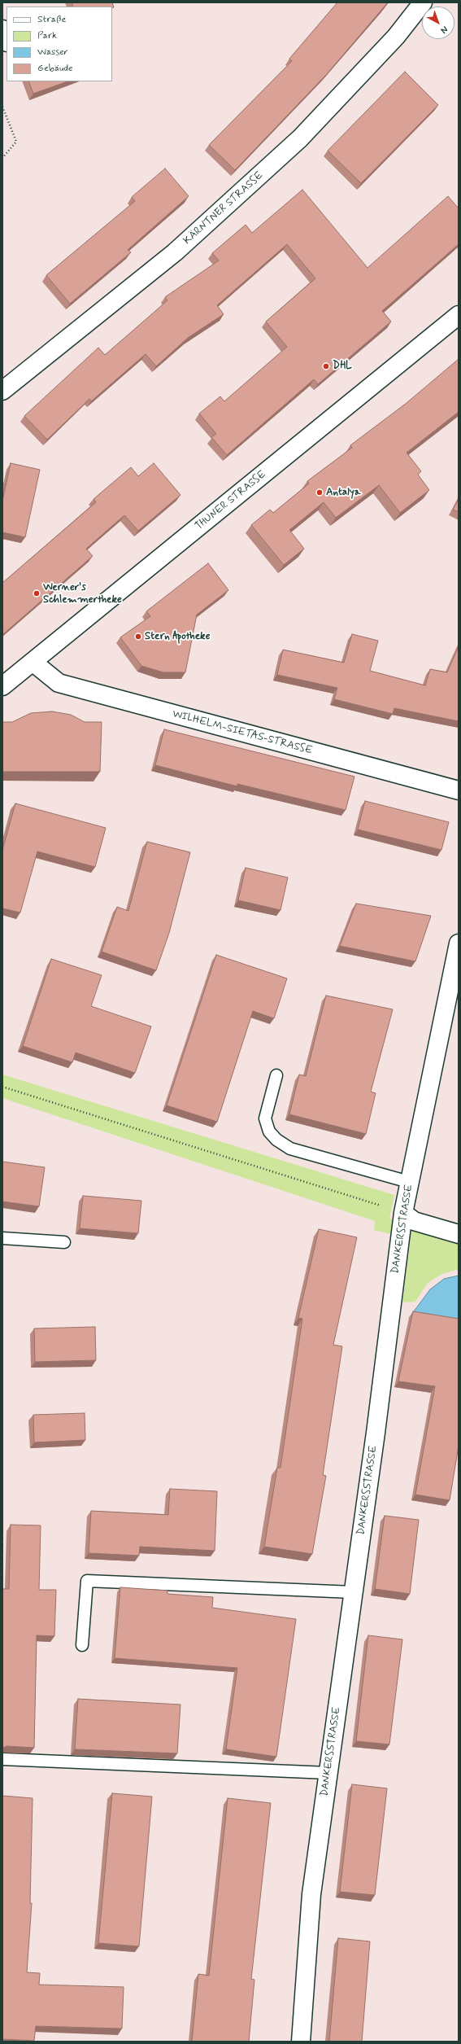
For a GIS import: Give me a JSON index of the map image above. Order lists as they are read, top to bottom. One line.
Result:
{"streets":{"street":["KÄRNTNER STRASSE","THUNER STRASSE","WILHELM-SIETAS-STRASSE","DANKERSSTRASSE"]},"crossings":[["THUNER STRASSE","WILHELM-SIETAS-STRASSE"]],"places":["DHL","Antalya","Werner's Schlemmertheke","Stern Apotheke"],"legend":["Straße","Park","Wasser","Gebäude"],"north":"bottom right"}
